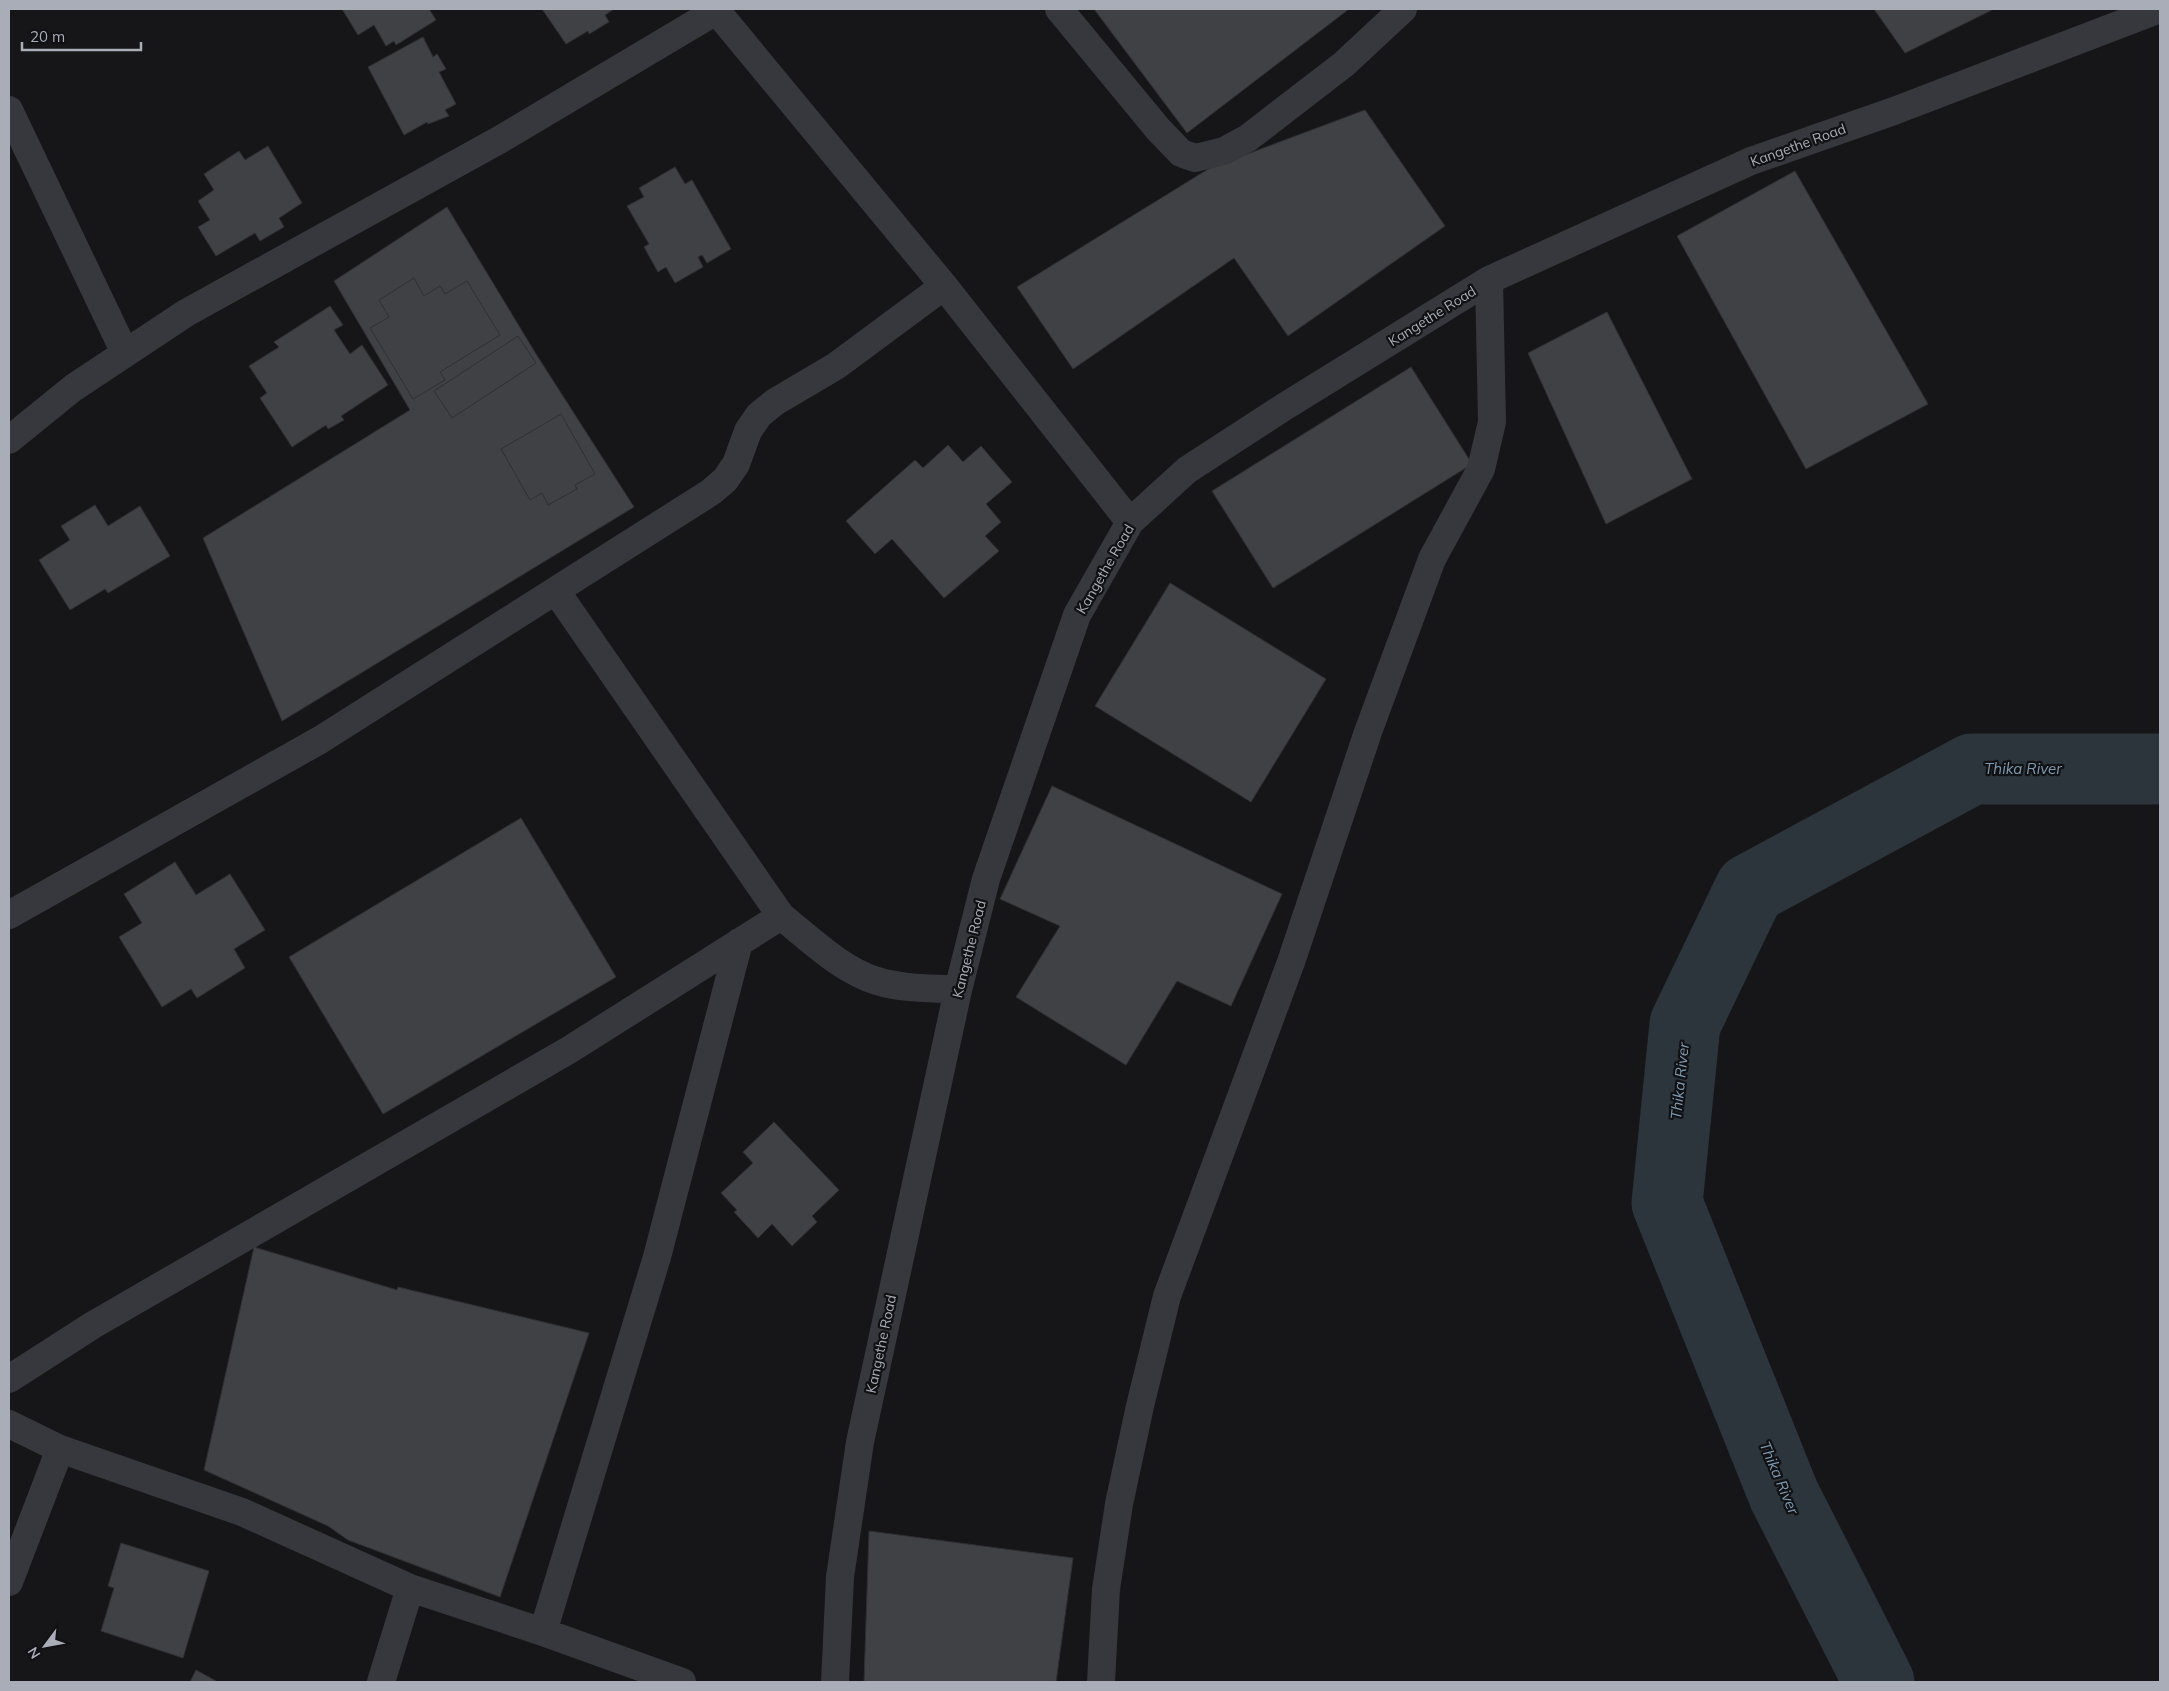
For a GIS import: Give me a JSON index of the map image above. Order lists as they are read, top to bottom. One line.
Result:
{"streets":{"street":["Kangethe Road"]},"water":["Thika River"],"scale_bar":"20 m","north":"bottom left"}
